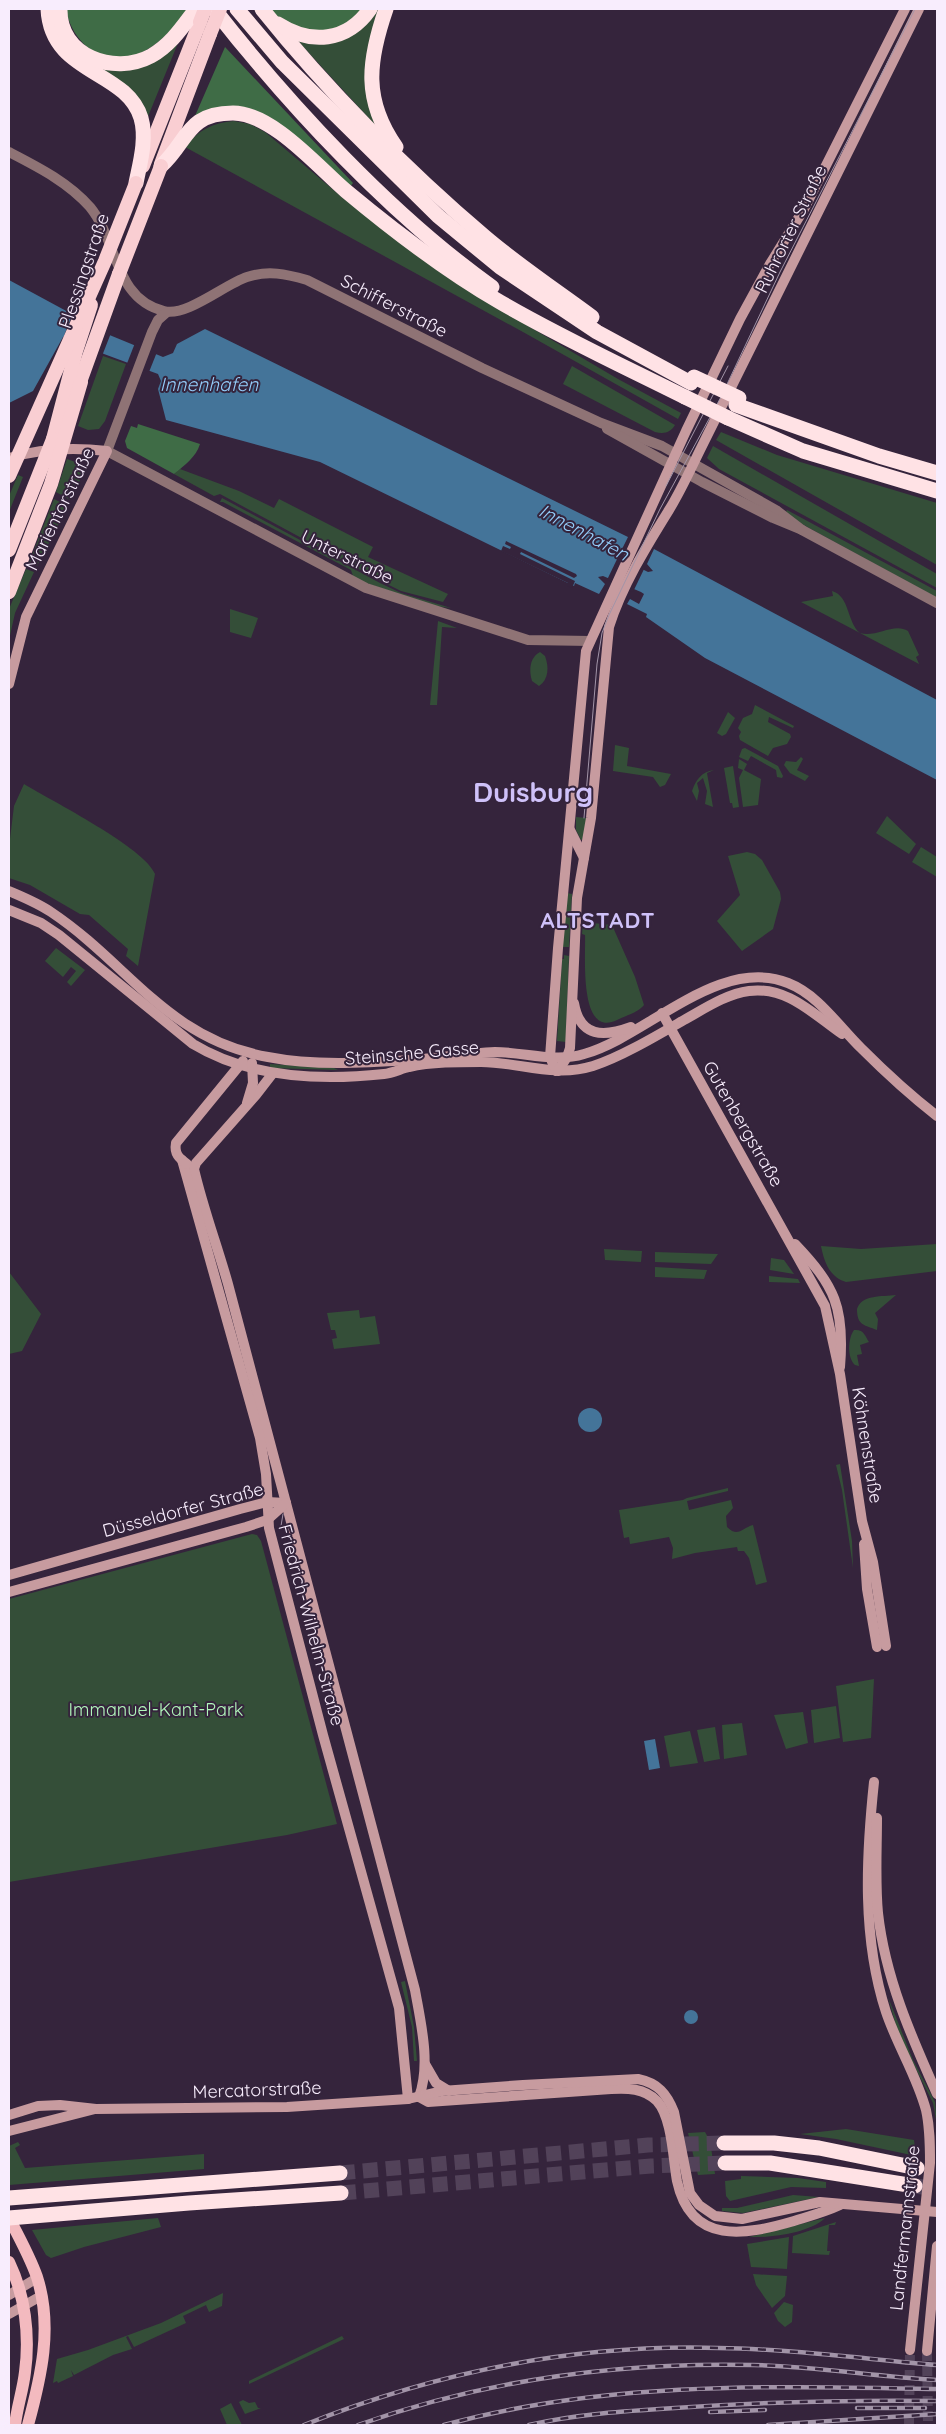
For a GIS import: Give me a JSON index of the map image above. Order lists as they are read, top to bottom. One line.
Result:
{"streets":{"highway":["Plessingstraße"],"main road":["Ruhrorter Straße","Marientorstraße","Steinsche Gasse","Gutenbergstraße","Köhnenstraße","Düsseldorfer Straße","Friedrich-Wilhelm-Straße","Mercatorstraße","Landfermannstraße"],"street":["Schifferstraße","Unterstraße"]},"crossings":[["Ruhrorter Straße","Schifferstraße"],["Ruhrorter Straße","Unterstraße"],["Ruhrorter Straße","Steinsche Gasse"],["Schifferstraße","Marientorstraße"],["Marientorstraße","Unterstraße"],["Steinsche Gasse","Gutenbergstraße"],["Steinsche Gasse","Friedrich-Wilhelm-Straße"],["Gutenbergstraße","Köhnenstraße"],["Düsseldorfer Straße","Friedrich-Wilhelm-Straße"],["Friedrich-Wilhelm-Straße","Mercatorstraße"]],"districts":["Duisburg","ALTSTADT"],"water":["Innenhafen"],"parks":["Immanuel-Kant-Park"]}
